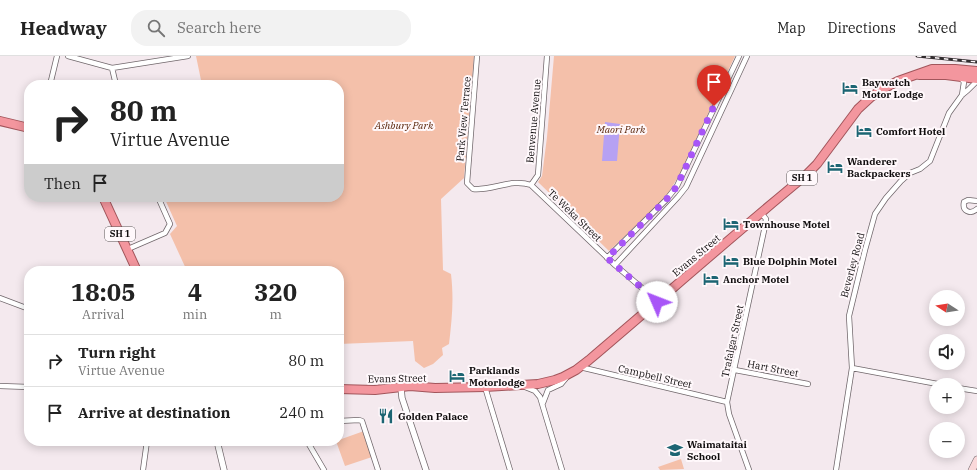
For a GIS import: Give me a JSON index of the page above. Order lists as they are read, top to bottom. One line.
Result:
{"streets":{"highway":["SH 1","Evans Street"],"street":["Park View Terrace","Benvenue Avenue","Te Weka Street","Beverley Road","Trafalgar Street","Hart Street","Campbell Street"]},"crossings":[["Park View Terrace","Benvenue Avenue"],["Park View Terrace","Te Weka Street"],["Benvenue Avenue","Te Weka Street"],["SH 1","Evans Street"],["SH 1","Beverley Road"],["Te Weka Street","Evans Street"],["Evans Street","Trafalgar Street"],["Evans Street","Campbell Street"],["Trafalgar Street","Hart Street"],["Trafalgar Street","Campbell Street"]],"parks":["Ashbury Park","Maori Park"],"places":{"hotel":["Baywatch Motor Lodge","Comfort Hotel","Wanderer Backpackers","Townhouse Motel","Blue Dolphin Motel","Anchor Motel","Parklands Motorlodge"],"restaurant":["Golden Palace"],"school or university":["Waimataitai School"]},"north":"left","page":{"header":"Headway","search":"Search here","nav":["Map","Directions","Saved"],"turn":["80 m","Virtue Avenue"],"then":"Then","eta":["18:05","Arrival","4","min","320","m"],"map_buttons":["+","−"],"list":[{"name":"Turn right","note":"Virtue Avenue","value":"80 m"},{"name":"Arrive at destination","value":"240 m"}]}}
